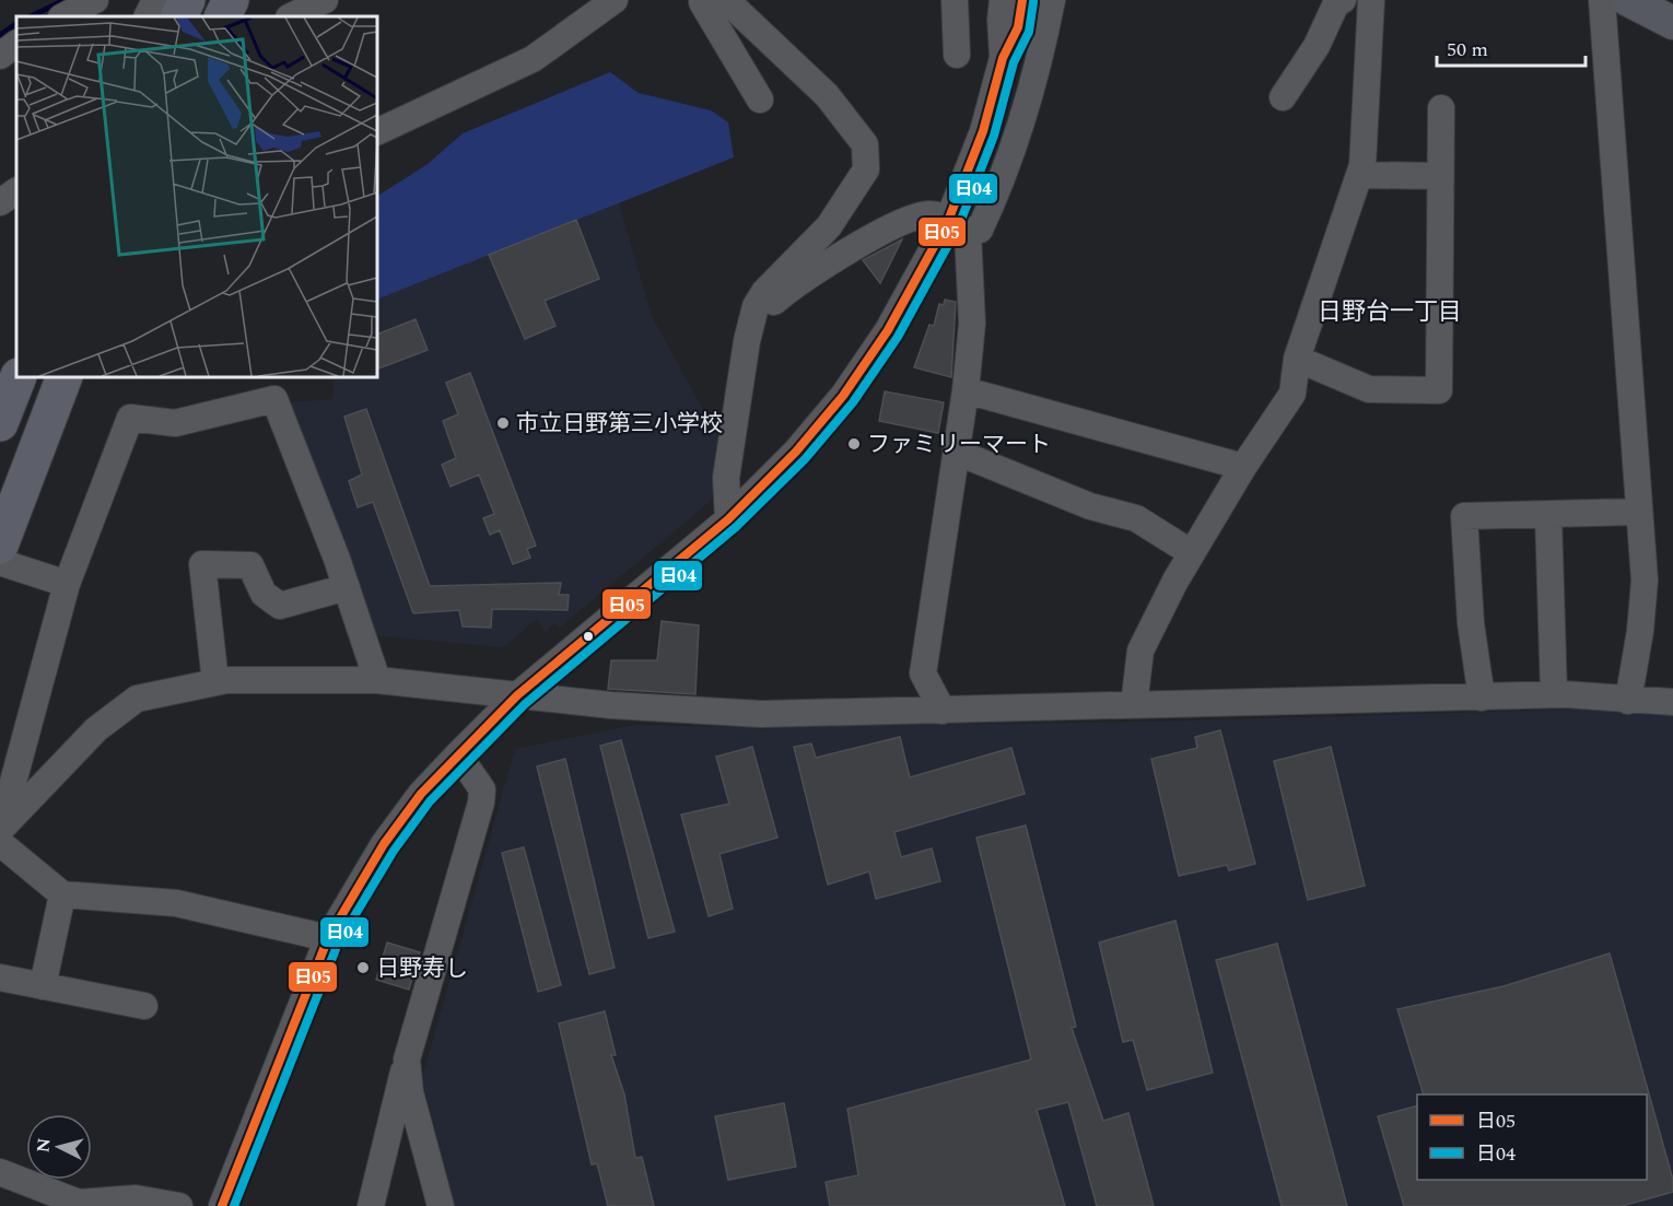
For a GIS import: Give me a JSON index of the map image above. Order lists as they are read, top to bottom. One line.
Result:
{"districts":["日野台一丁目"],"places":["市立日野第三小学校","ファミリーマート","日野寿し"],"lines":["transit line 日05","transit line 日04"],"legend":["日05","日04"],"scale_bar":"50 m","north":"left"}
